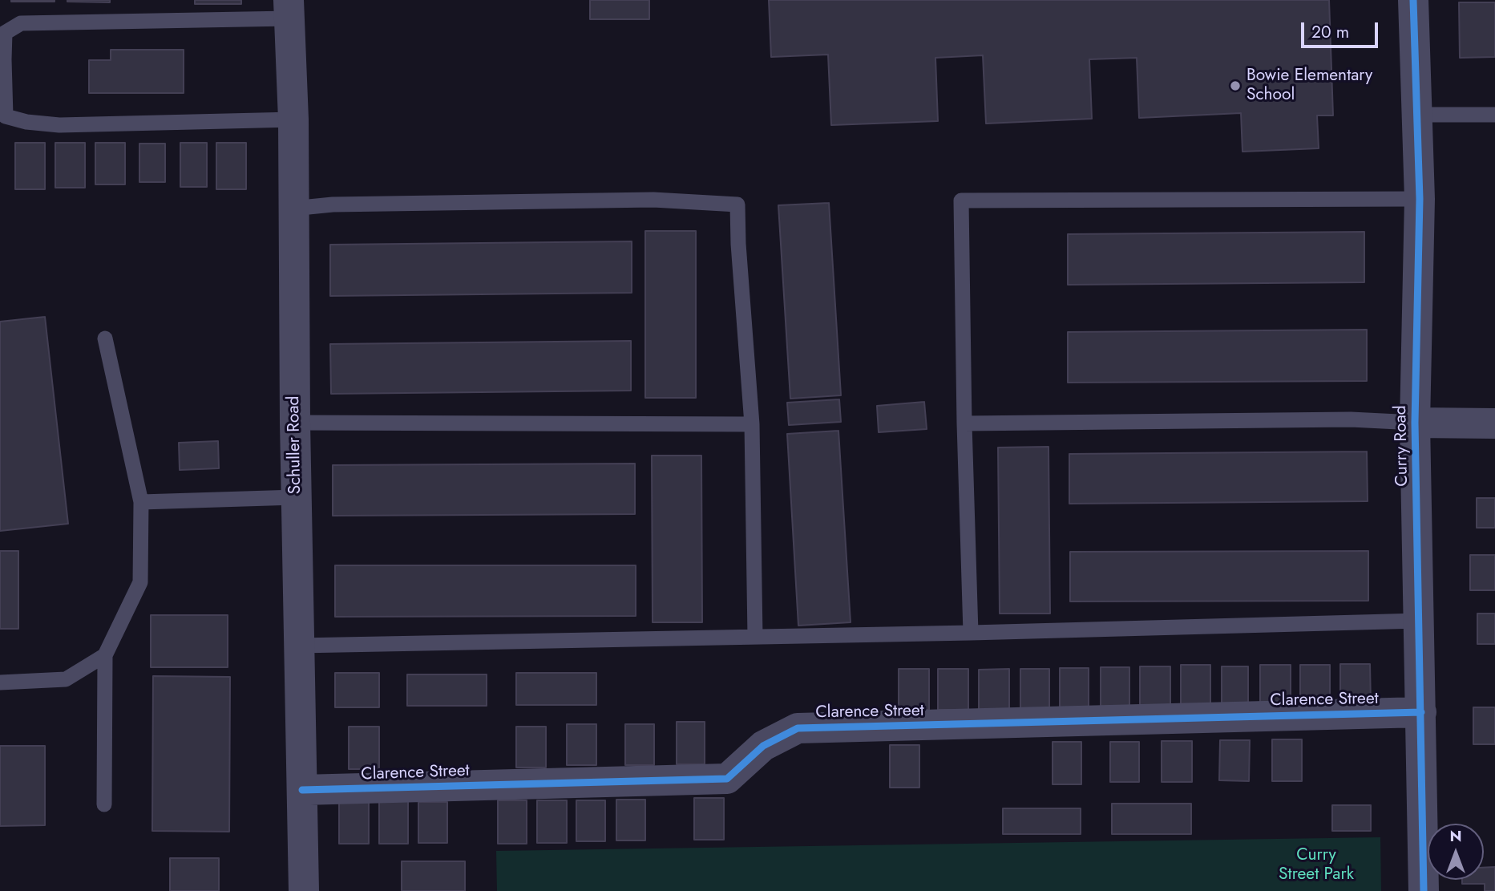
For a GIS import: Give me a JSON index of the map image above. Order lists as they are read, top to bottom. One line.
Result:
{"streets":{"street":["Schuller Road","Curry Road","Clarence Street"]},"crossings":[["Schuller Road","Clarence Street"],["Curry Road","Clarence Street"]],"parks":["Curry Street Park"],"places":["Bowie Elementary School"],"scale_bar":"20 m","north":"top"}
